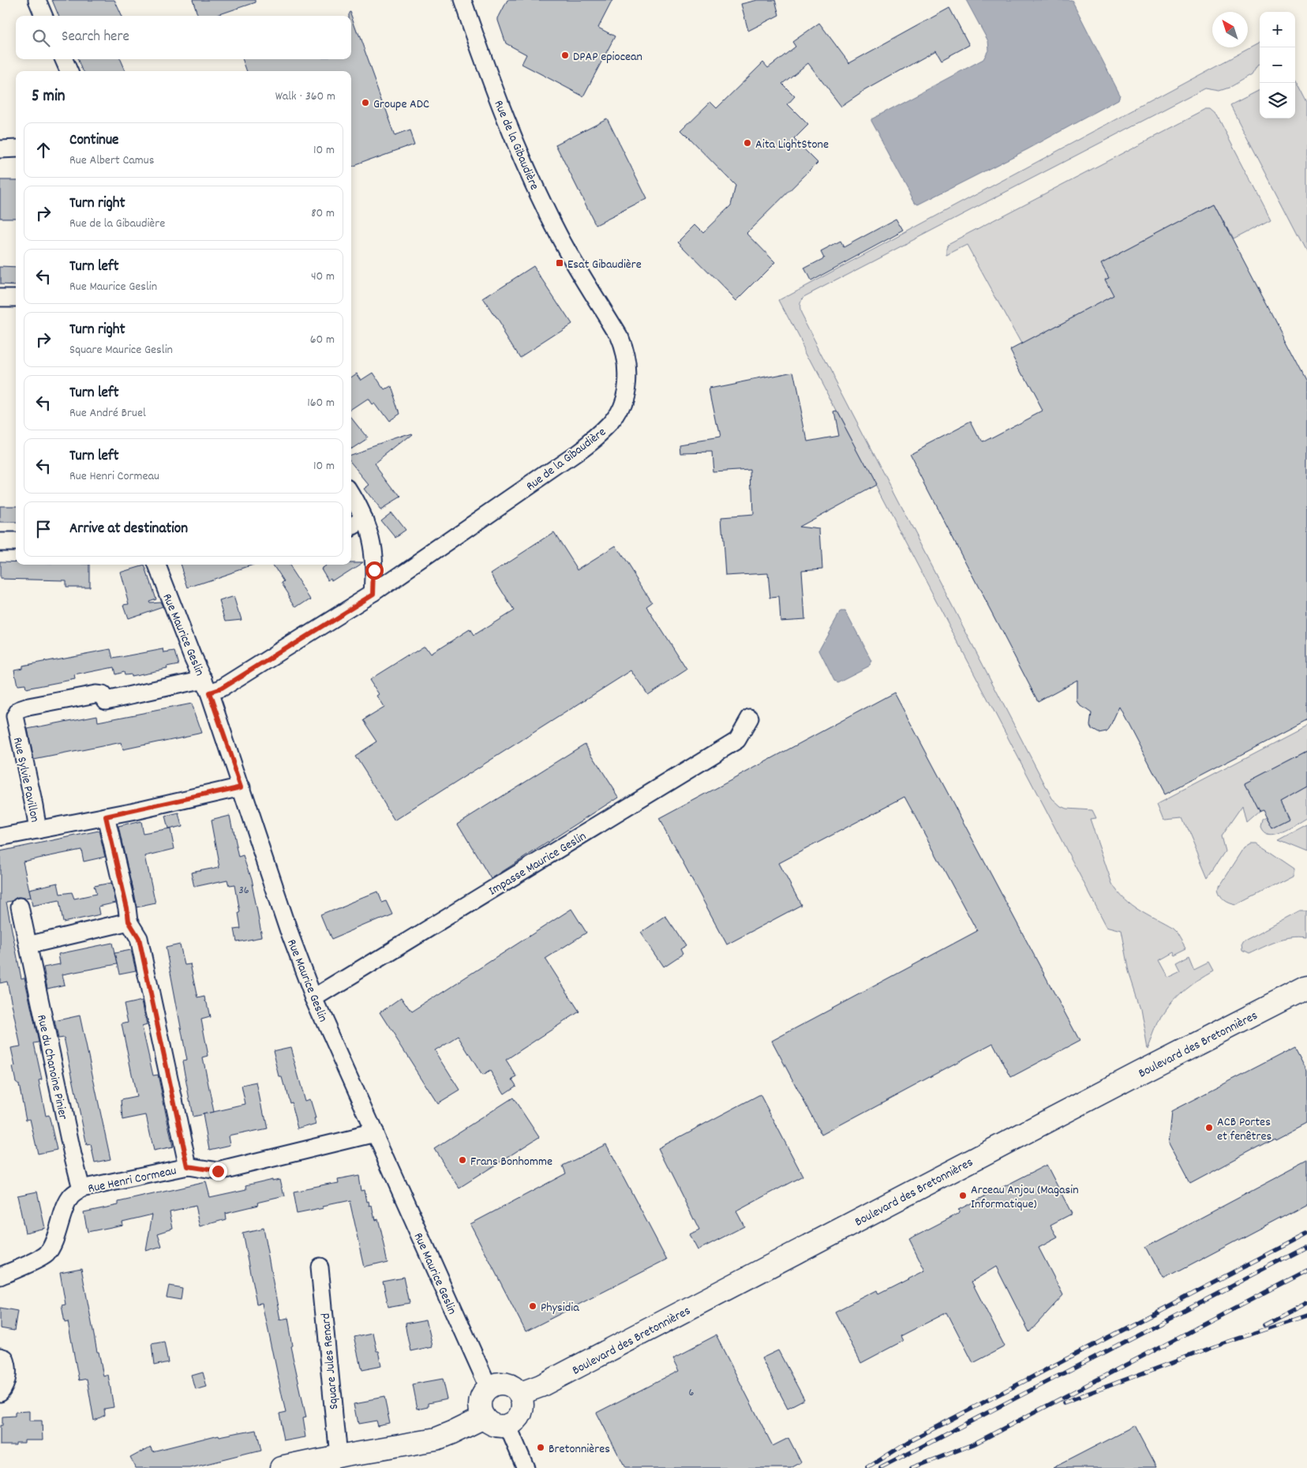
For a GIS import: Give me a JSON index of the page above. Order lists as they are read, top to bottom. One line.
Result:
{"streets":{"street":["Rue de la Gibaudière","Rue Maurice Geslin","Rue Sylvie Pavillon","Impasse Maurice Geslin","Boulevard des Bretonnières","Rue du Chanoine Pinier","Rue Henri Cormeau","Square Jules Renard"]},"crossings":[["Rue de la Gibaudière","Rue Maurice Geslin"],["Rue de la Gibaudière","Rue Sylvie Pavillon"],["Rue Maurice Geslin","Rue Sylvie Pavillon"],["Rue Maurice Geslin","Impasse Maurice Geslin"],["Rue Maurice Geslin","Boulevard des Bretonnières"],["Rue Maurice Geslin","Rue Henri Cormeau"],["Rue du Chanoine Pinier","Rue Henri Cormeau"]],"places":{"other":["DPAP epiocean","Groupe ADC","Aita LightStone","ACB Portes et fenêtres","Frans Bonhomme","Arceau Anjou (Magasin Informatique)","Physidia","Bretonnières"],"transit":["Esat Gibaudière"]},"house_numbers":["36","6"],"north":"top left","page":{"map_buttons":["+","−"],"search":"Search here","heading":["5 min","Walk · 360 m"],"list":[["Continue","Rue Albert Camus","10 m"],["Turn right","Rue de la Gibaudière","80 m"],["Turn left","Rue Maurice Geslin","40 m"],["Turn right","Square Maurice Geslin","60 m"],["Turn left","Rue André Bruel","160 m"],["Turn left","Rue Henri Cormeau","10 m"],"Arrive at destination"]}}
